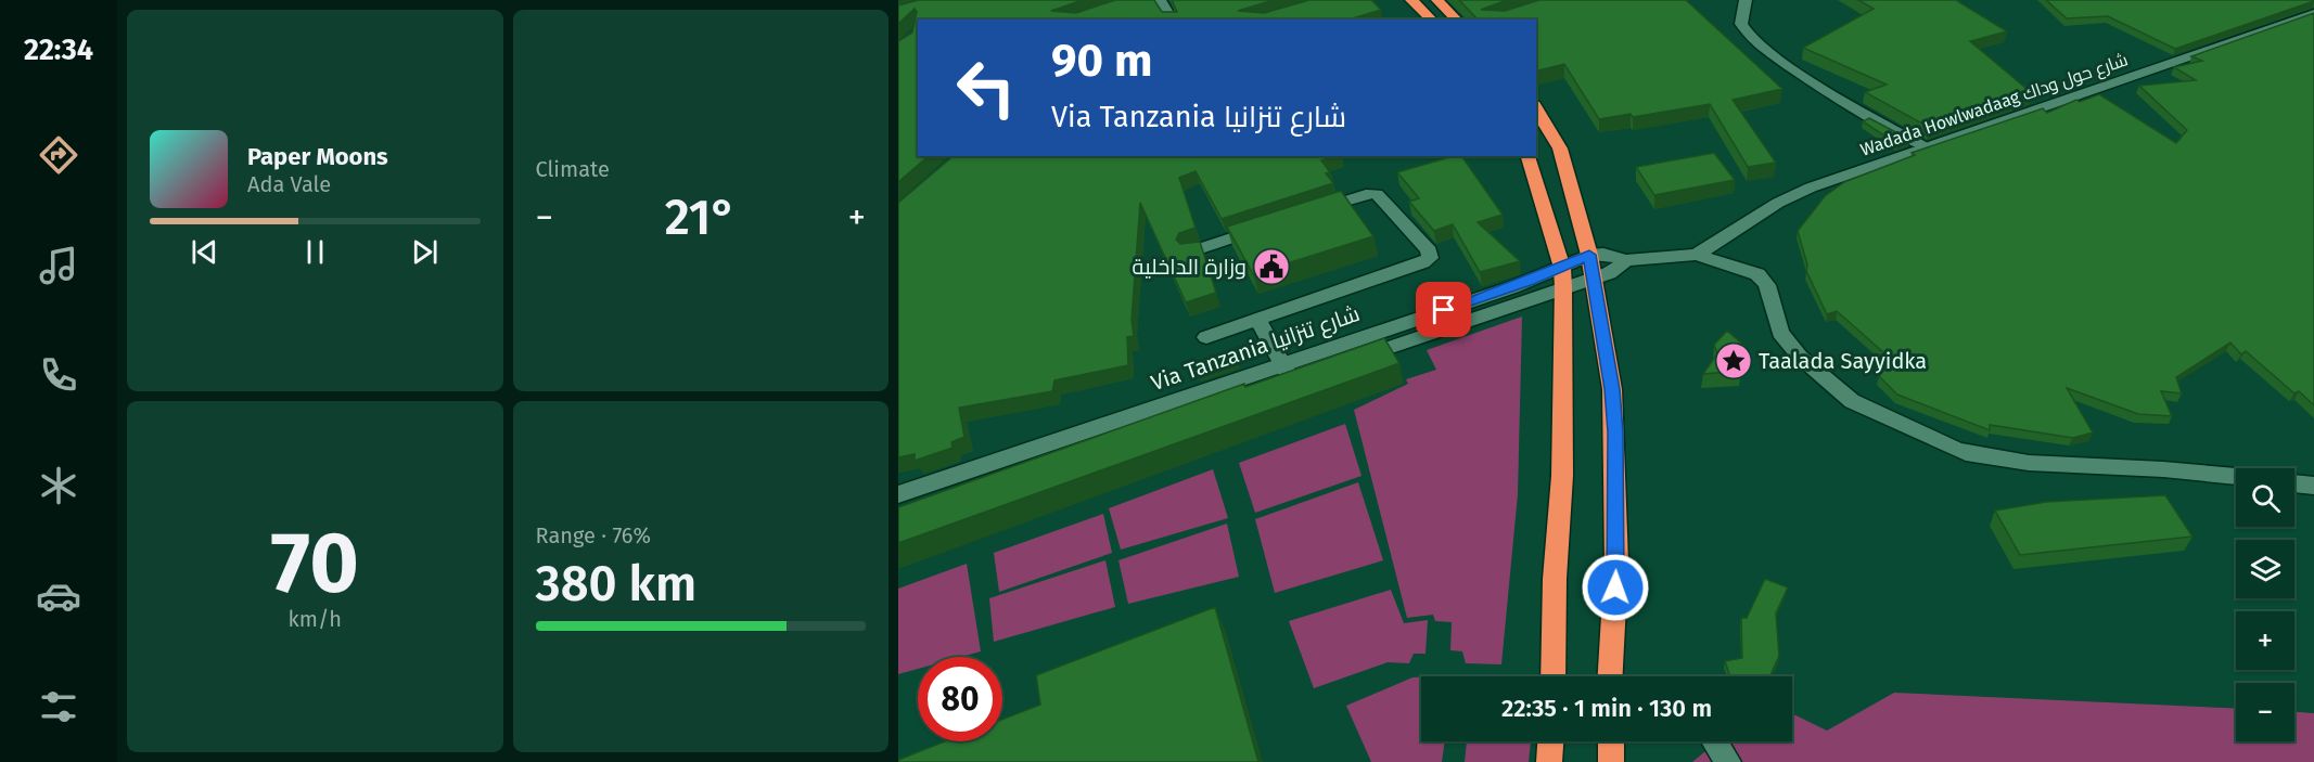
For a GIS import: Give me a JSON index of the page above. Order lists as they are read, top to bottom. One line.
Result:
{"streets":{"street":["Wadada Howlwadaag شارع حول وداك","Via Tanzania شارع تنزانيا"]},"crossings":[["Wadada Howlwadaag شارع حول وداك","Via Tanzania شارع تنزانيا"]],"places":{"public building":["وزارة الداخلية"],"place":["Taalada Sayyidka"]},"page":{"tabs":"22:34","tile":["Climate",["70","km/h"],["Range · 76%","380 km"]],"turn":["90 m","Via Tanzania شارع تنزانيا"],"song":["Paper Moons","Ada Vale"],"heat":["−","21°","+"],"map_buttons":["+","−"],"limit":"80","trip":"22:35 · 1 min · 130 m"}}
